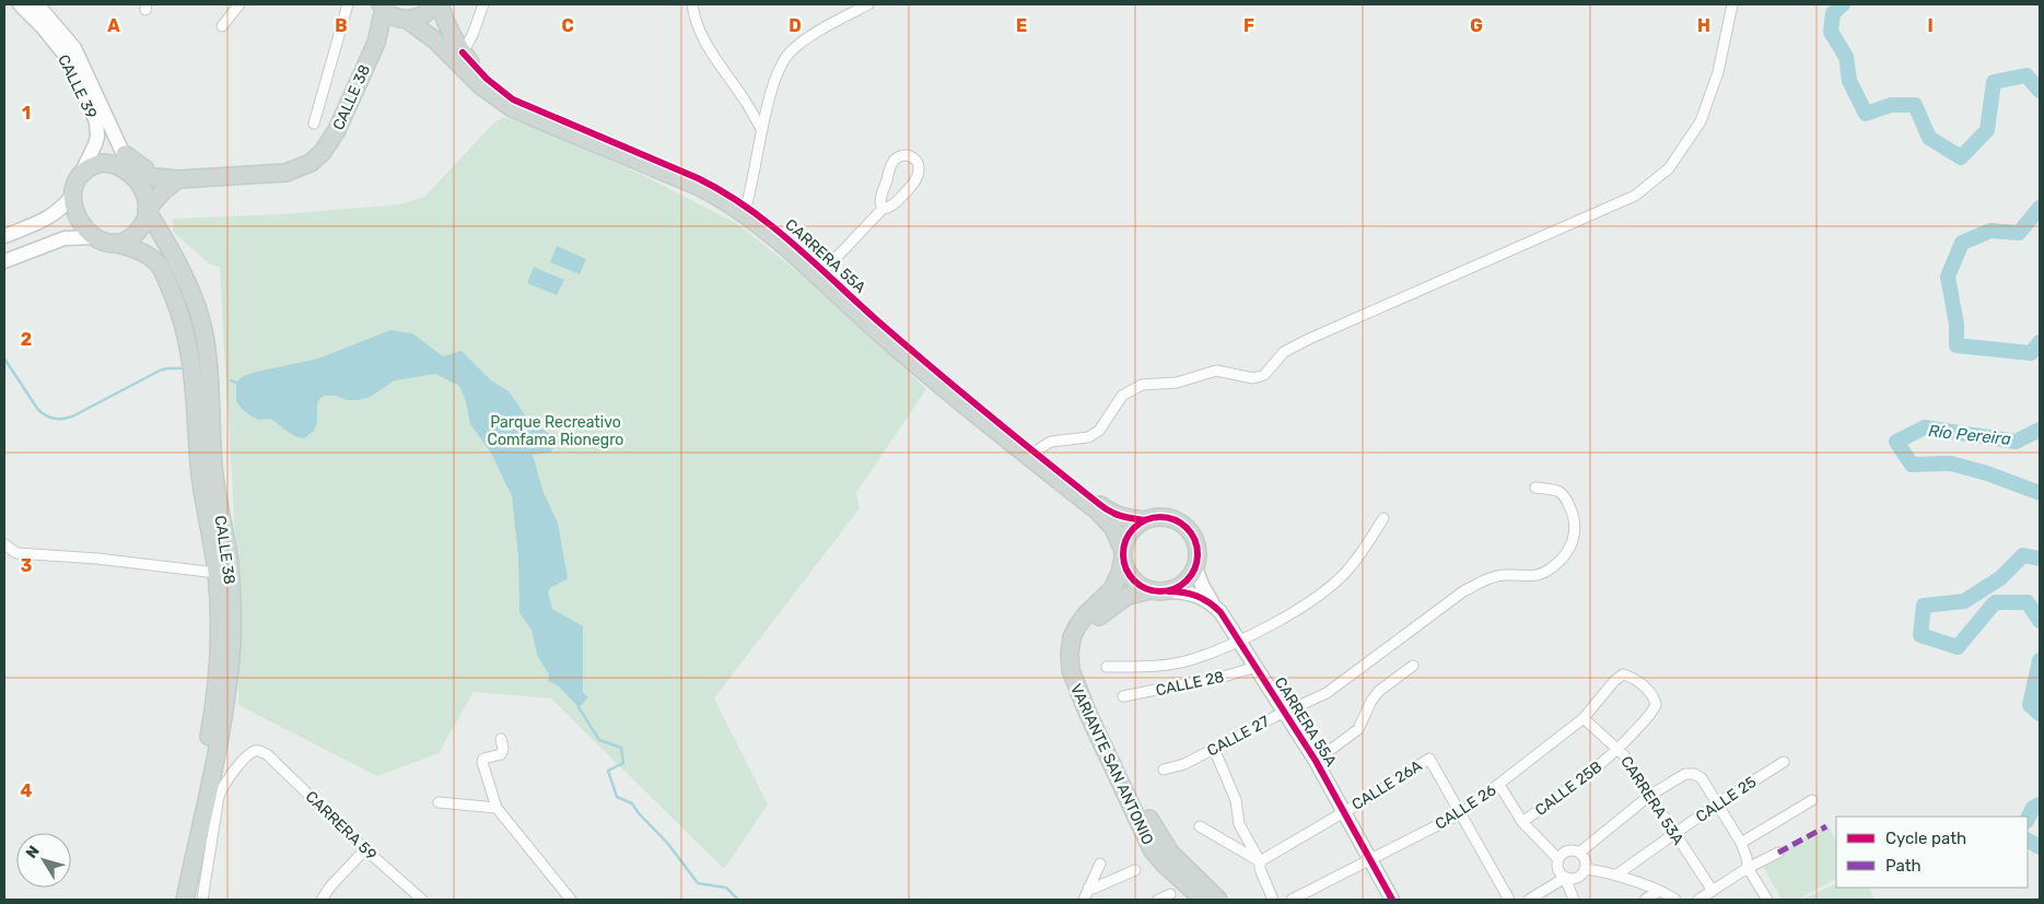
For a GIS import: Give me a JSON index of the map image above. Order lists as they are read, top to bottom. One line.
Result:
{"streets":{"main road":["CALLE 38","CARRERA 55A","VARIANTE SAN ANTONIO"],"street":["CALLE 39","CALLE 28","CALLE 27","CALLE 26A","CALLE 25B","CALLE 25","CARRERA 53A","CALLE 26","CARRERA 59"]},"crossings":[["CALLE 39","CALLE 38"],["CALLE 38","CARRERA 55A"],["CARRERA 55A","CALLE 28"],["CARRERA 55A","CALLE 27"],["CARRERA 55A","VARIANTE SAN ANTONIO"],["CARRERA 55A","CALLE 26A"],["CARRERA 55A","CALLE 26"],["CALLE 26A","CALLE 26"],["CALLE 25B","CARRERA 53A"],["CALLE 25B","CALLE 26"],["CALLE 25","CARRERA 53A"],["CARRERA 53A","CALLE 26"]],"water":["Río Pereira"],"parks":["Parque Recreativo Comfama Rionegro"],"legend":["Cycle path","Path"],"north":"top left","grid":{"columns":["A","B","C","D","E","F","G","H","I"],"rows":["1","2","3","4"]}}
